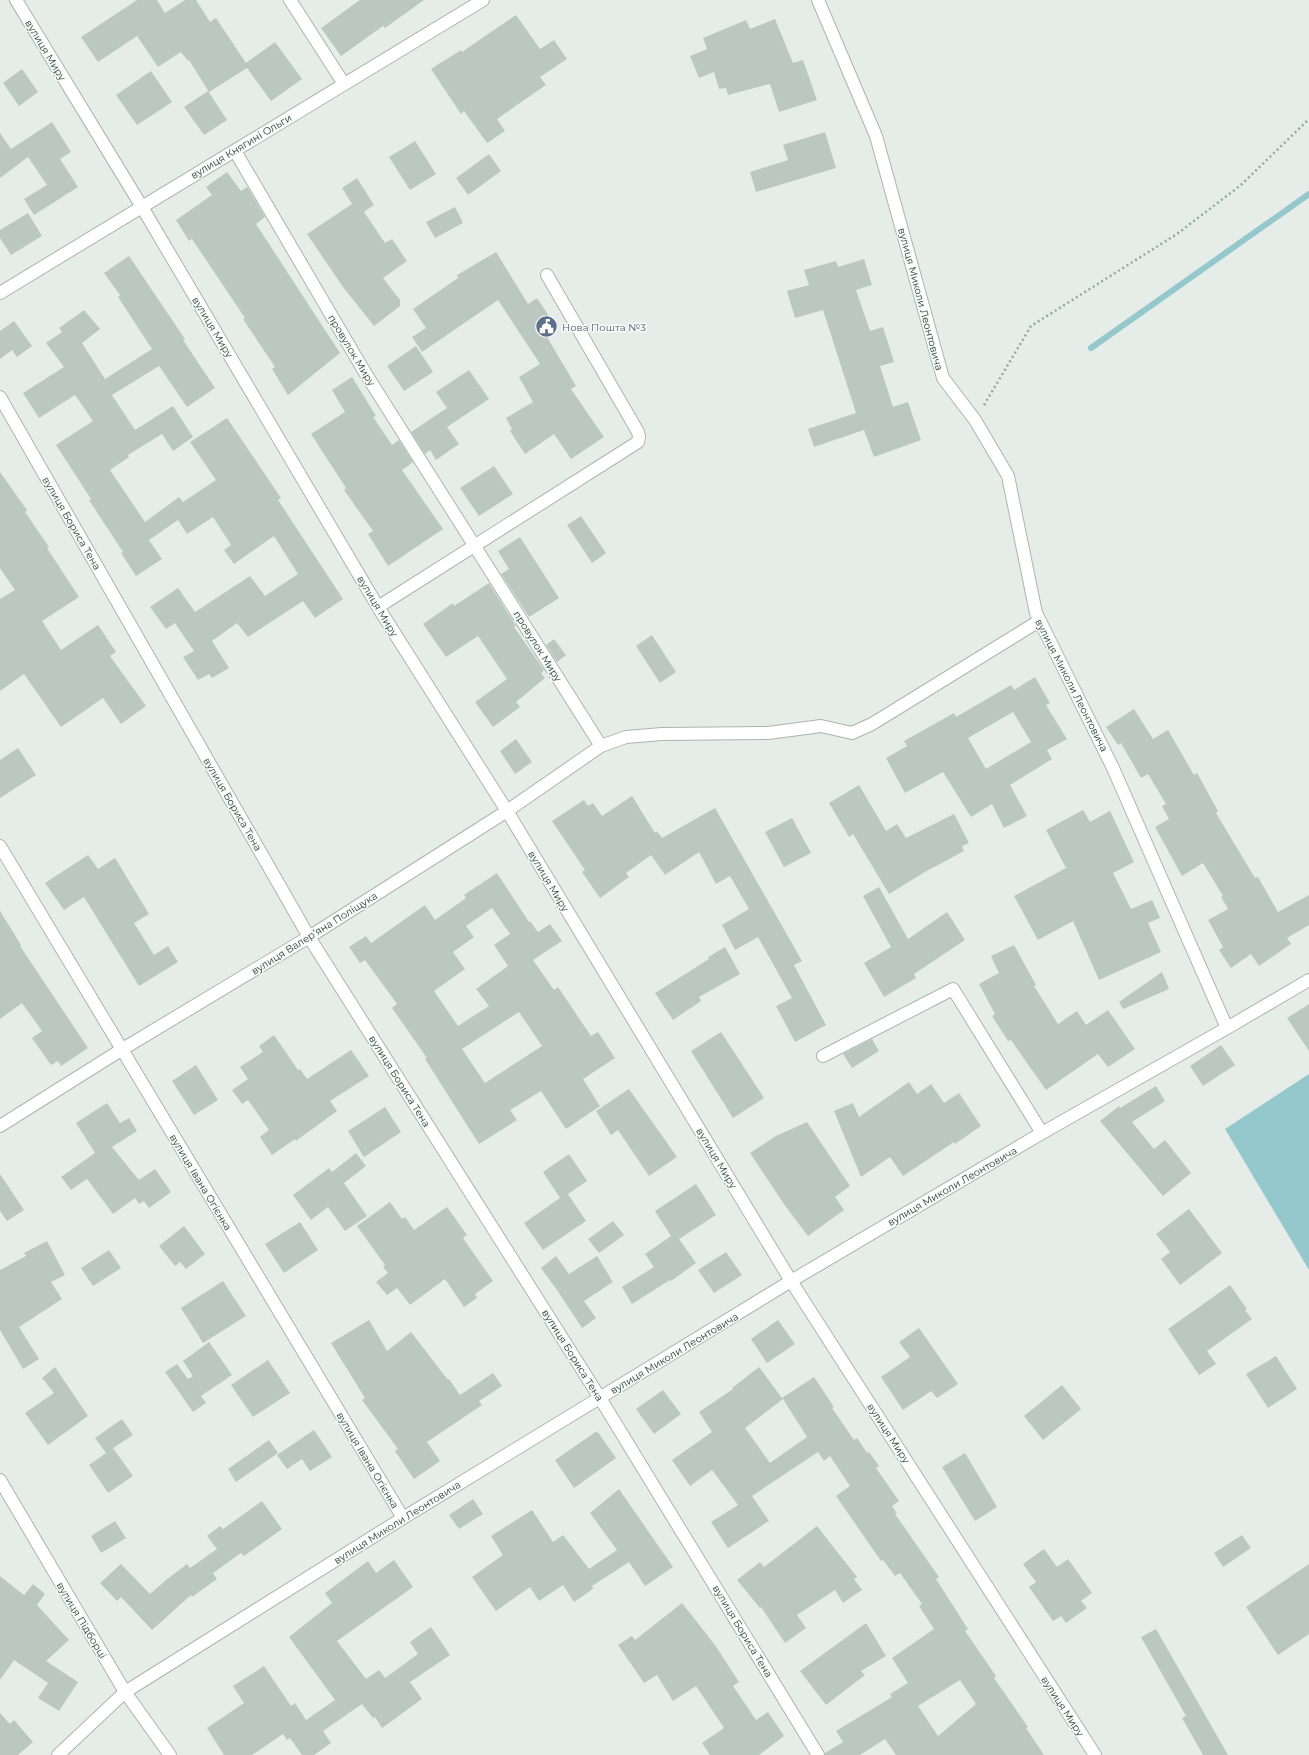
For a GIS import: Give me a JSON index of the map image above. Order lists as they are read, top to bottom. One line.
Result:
{"streets":{"street":["вулиця Миру","вулиця Княгині Ольги","вулиця Миколи Леонтовича","провулок Миру","вулиця Бориса Тена","вулиця Валерʼяна Поліщука","вулиця Івана Огієнка","вулиця Підборці"]},"crossings":[["вулиця Миру","вулиця Княгині Ольги"],["вулиця Миру","вулиця Миколи Леонтовича"],["вулиця Миру","вулиця Валерʼяна Поліщука"],["вулиця Княгині Ольги","провулок Миру"],["вулиця Миколи Леонтовича","вулиця Бориса Тена"],["вулиця Миколи Леонтовича","вулиця Валерʼяна Поліщука"],["вулиця Миколи Леонтовича","вулиця Івана Огієнка"],["вулиця Миколи Леонтовича","вулиця Підборці"],["провулок Миру","вулиця Валерʼяна Поліщука"],["вулиця Бориса Тена","вулиця Валерʼяна Поліщука"],["вулиця Валерʼяна Поліщука","вулиця Івана Огієнка"]],"places":{"public building":["Нова Пошта №3"]}}
